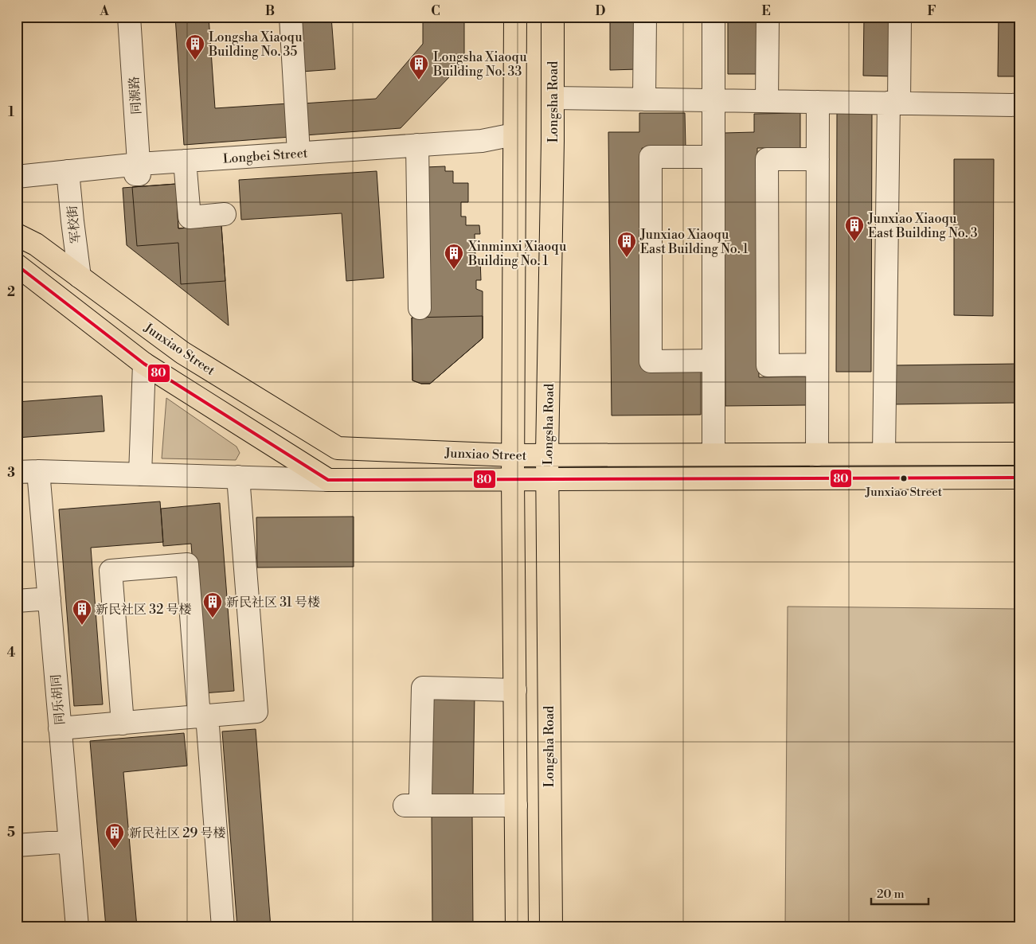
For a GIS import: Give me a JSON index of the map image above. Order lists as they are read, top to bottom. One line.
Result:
{"streets":{"main road":["Longsha Road","Junxiao Street"],"street":["同源路","Longbei Street","军校街","同乐胡同"]},"crossings":[["同源路","Longbei Street"],["Longsha Road","Junxiao Street"],["Longbei Street","军校街"],["军校街","Junxiao Street"],["Junxiao Street","同乐胡同"]],"places":{"building":["Longsha Xiaoqu Building No. 35","Longsha Xiaoqu Building No. 33","Junxiao Xiaoqu East Building No. 3","Junxiao Xiaoqu East Building No. 1","Xinminxi Xiaoqu Building No. 1","新民社区 31 号楼","新民社区 32 号楼","新民社区 29 号楼"],"other":["Junxiao Street"]},"lines":["transit line 80"],"scale_bar":"20 m","grid":{"columns":["A","B","C","D","E","F"],"rows":["1","2","3","4","5"]}}
